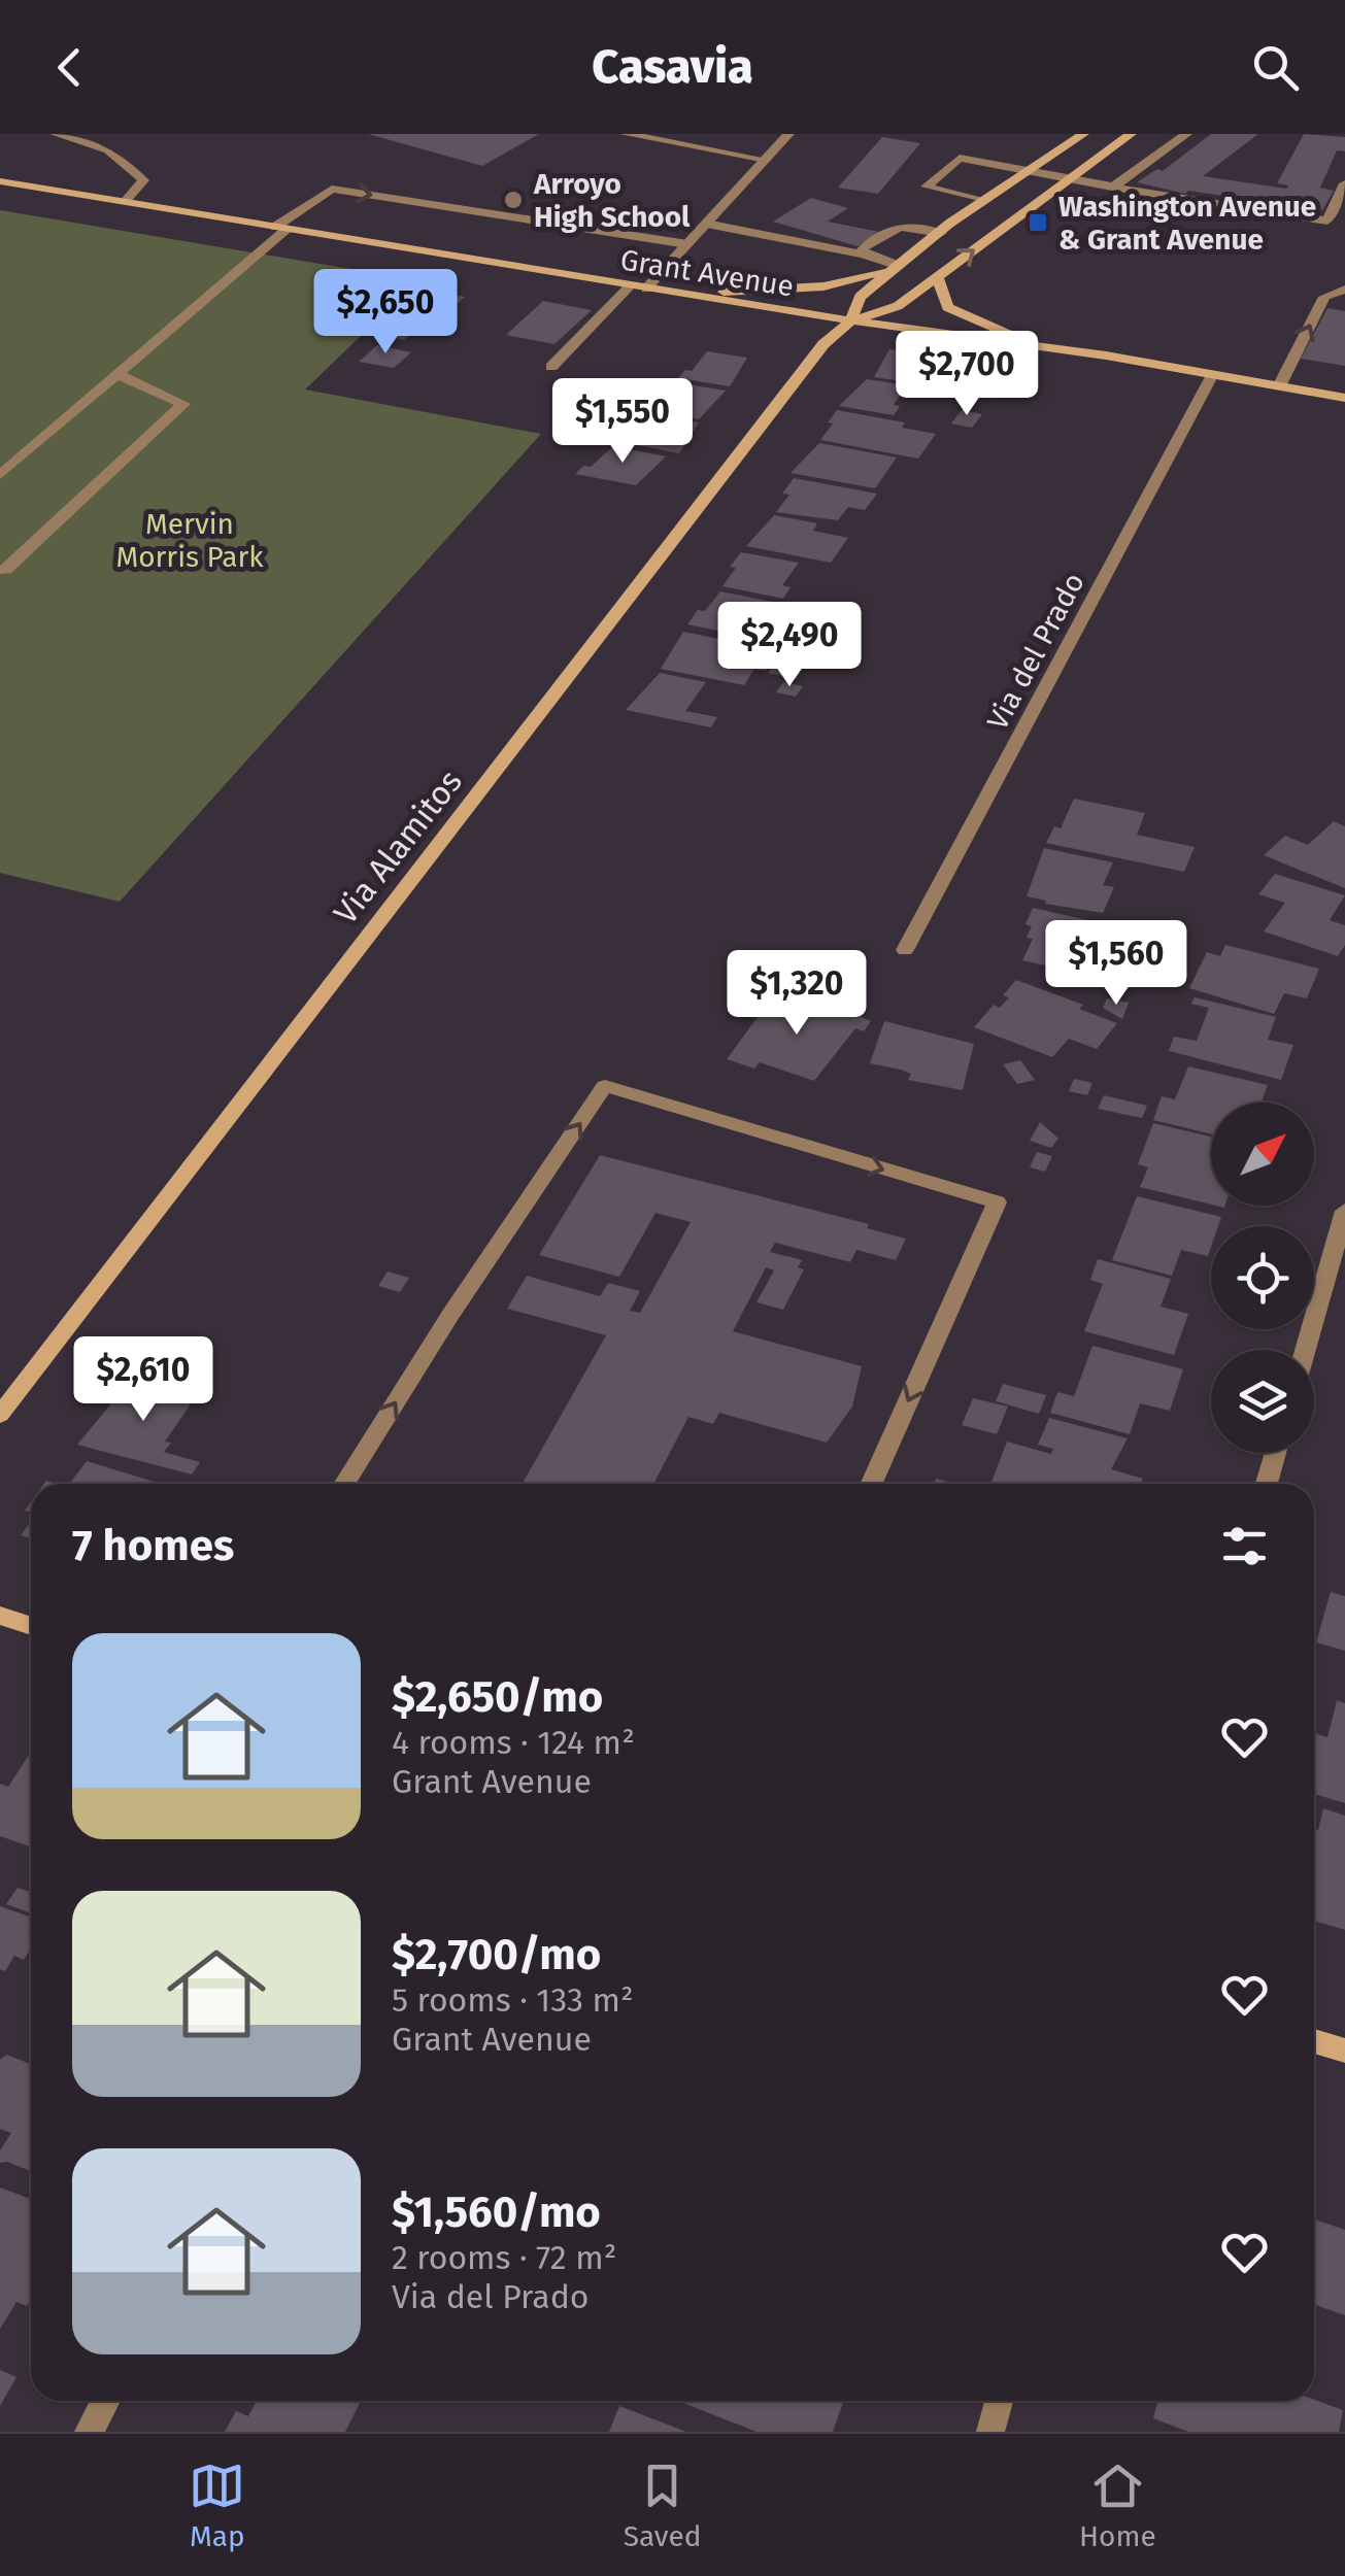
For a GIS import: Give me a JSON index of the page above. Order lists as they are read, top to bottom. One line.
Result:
{"streets":{"main road":["Grant Avenue","Via Alamitos"],"street":["Via del Prado"]},"crossings":[["Grant Avenue","Via del Prado"],["Grant Avenue","Via Alamitos"]],"parks":["Mervin Morris Park"],"places":{"other":["Arroyo High School"],"transit":["Washington Avenue & Grant Avenue"]},"north":"top right","page":{"header":"Casavia","price":["$2,650","$2,700","$1,550","$2,490","$1,560","$1,320","$2,610"],"heading":"7 homes","list":[{"name":"$2,650/mo","note":"4 rooms · 124 m² · Grant Avenue"},{"name":"$2,700/mo","note":"5 rooms · 133 m² · Grant Avenue"},{"name":"$1,560/mo","note":"2 rooms · 72 m² · Via del Prado"}],"tabs":["Map","Saved","Home"]}}
